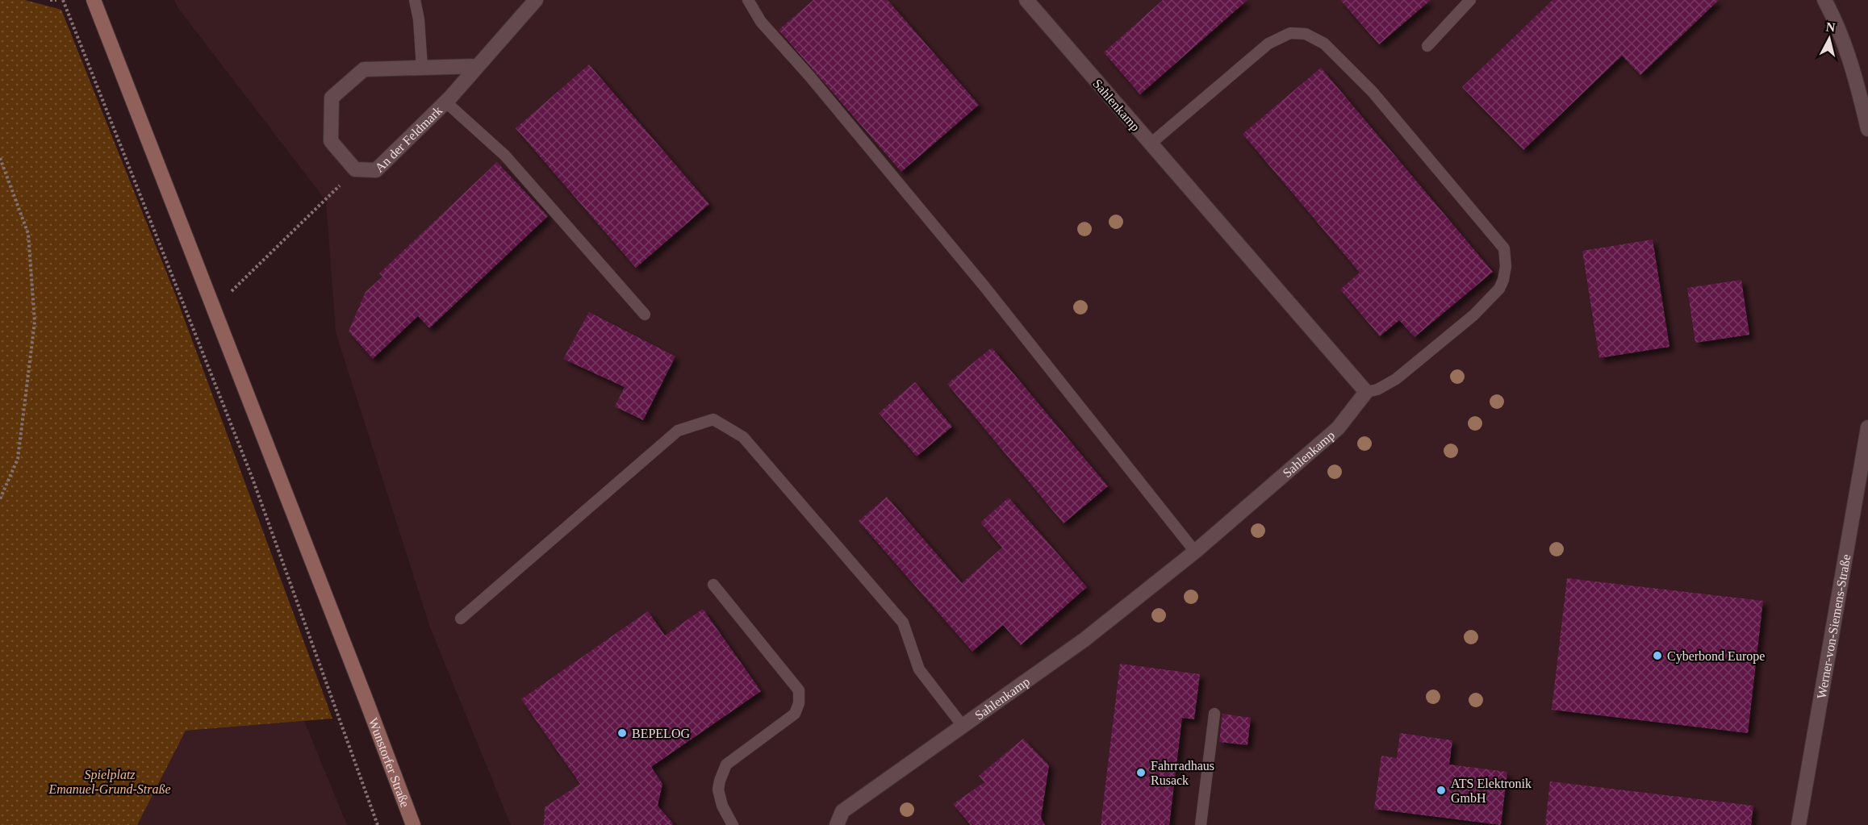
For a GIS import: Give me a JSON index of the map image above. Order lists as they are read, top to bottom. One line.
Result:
{"streets":{"main road":["Wunstorfer Straße"],"street":["Sahlenkamp","An der Feldmark","Werner-von-Siemens-Straße"]},"parks":["Spielplatz Emanuel-Grund-Straße"],"places":["Cyberbond Europe","BEPELOG","Fahrradhaus Rusack","ATS Elektronik GmbH"],"north":"top"}
